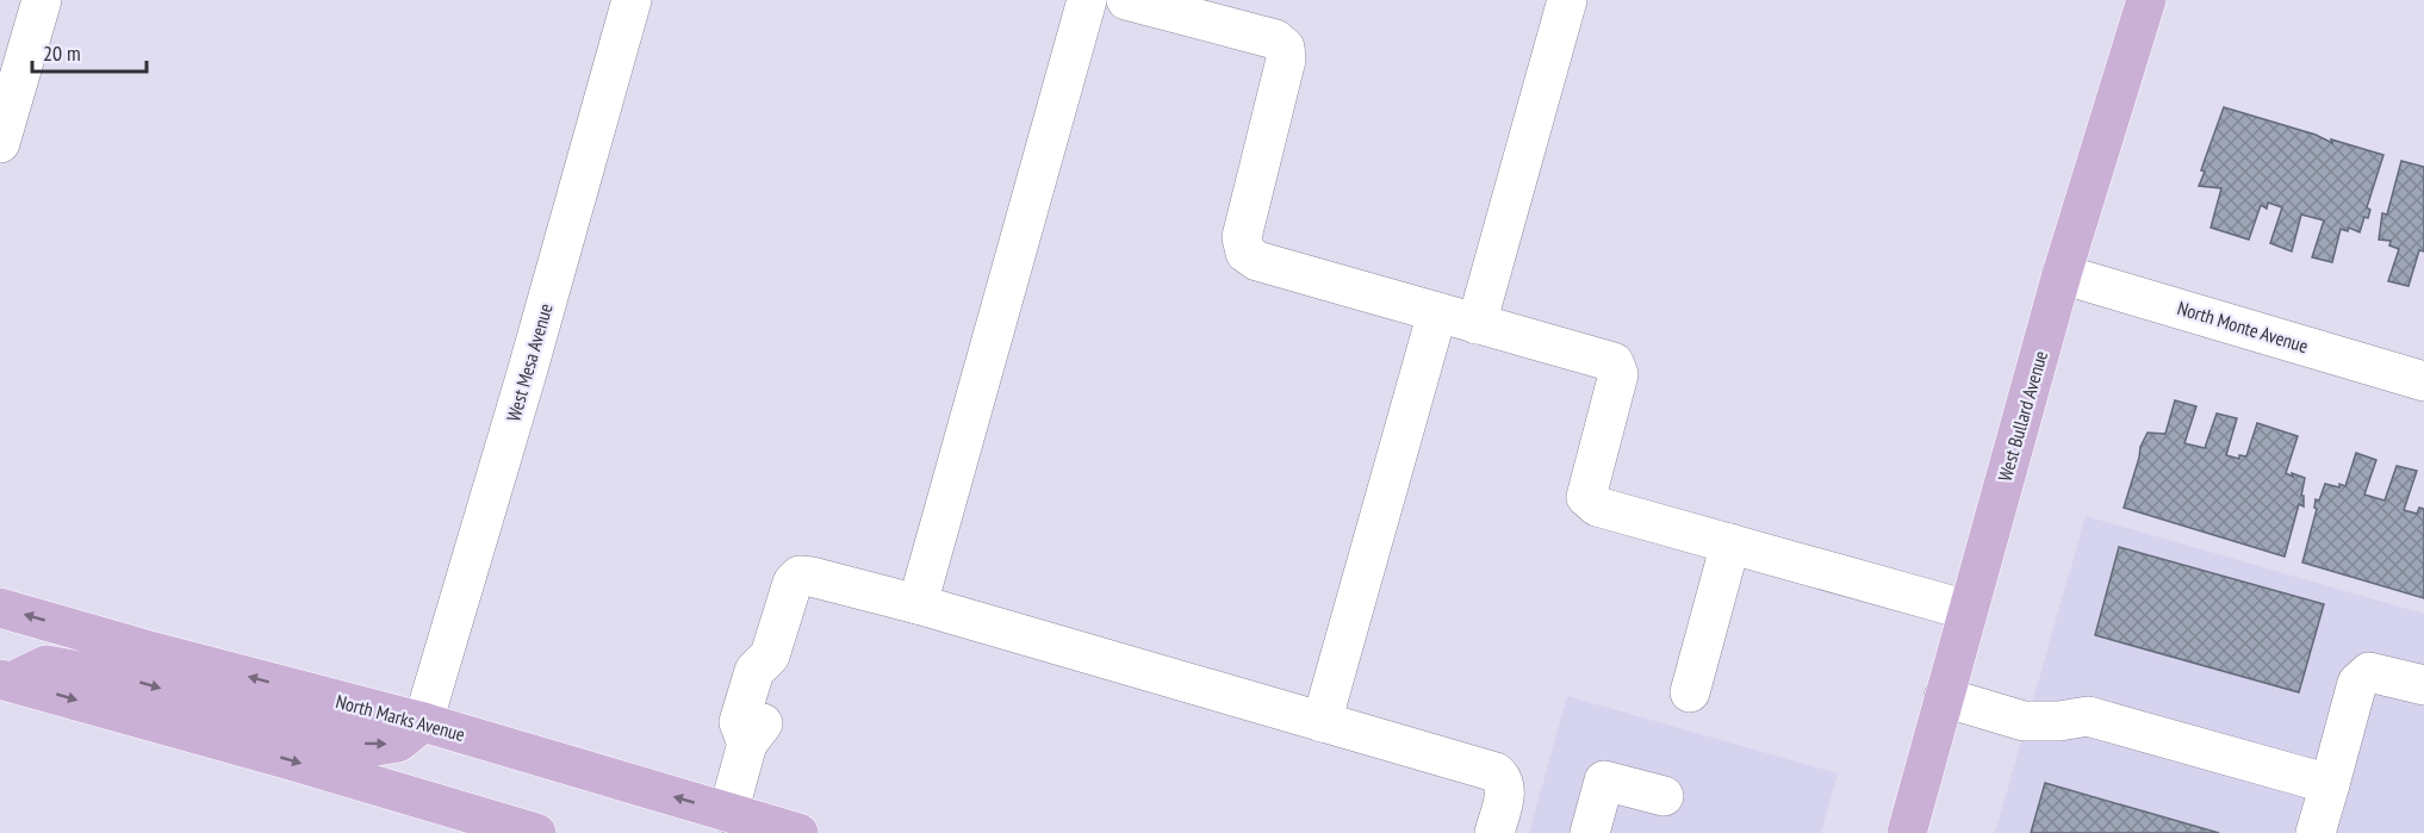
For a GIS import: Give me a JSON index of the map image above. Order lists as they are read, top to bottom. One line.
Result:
{"streets":{"main road":["West Bullard Avenue","North Marks Avenue"],"street":["North Monte Avenue","West Mesa Avenue"]},"crossings":[["North Monte Avenue","West Bullard Avenue"],["West Mesa Avenue","North Marks Avenue"]],"scale_bar":"20 m"}
